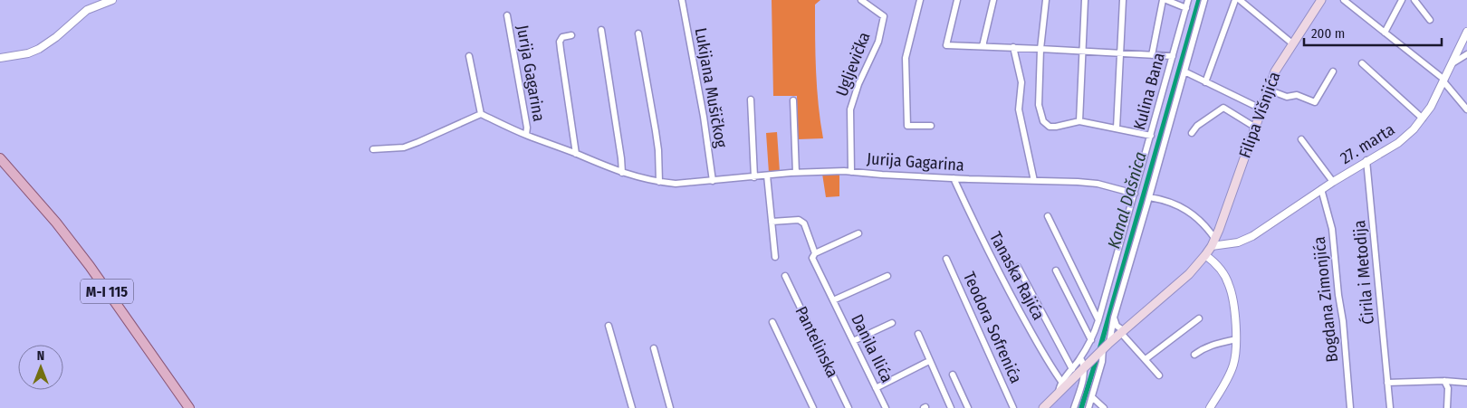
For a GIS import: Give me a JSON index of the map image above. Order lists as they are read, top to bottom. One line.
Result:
{"streets":{"main road":["Filipa Višnjića","M-I 115"],"street":["Ugljevička","Jurija Gagarina","Lukijana Mušičkog","Kulina Bana","27. marta","Ćirila i Metodija","Tanaska Rajića","Bogdana Zimonjića","Teodora Sofrenića","Pantelinska","Danila Ilića"]},"crossings":[["Ugljevička","Jurija Gagarina"],["Jurija Gagarina","Lukijana Mušičkog"],["Jurija Gagarina","Kulina Bana"],["Jurija Gagarina","Tanaska Rajića"],["Kulina Bana","Tanaska Rajića"],["Filipa Višnjića","27. marta"],["27. marta","Ćirila i Metodija"],["27. marta","Bogdana Zimonjića"]],"water":["Kanal Dašnica"],"scale_bar":"200 m","north":"top"}
